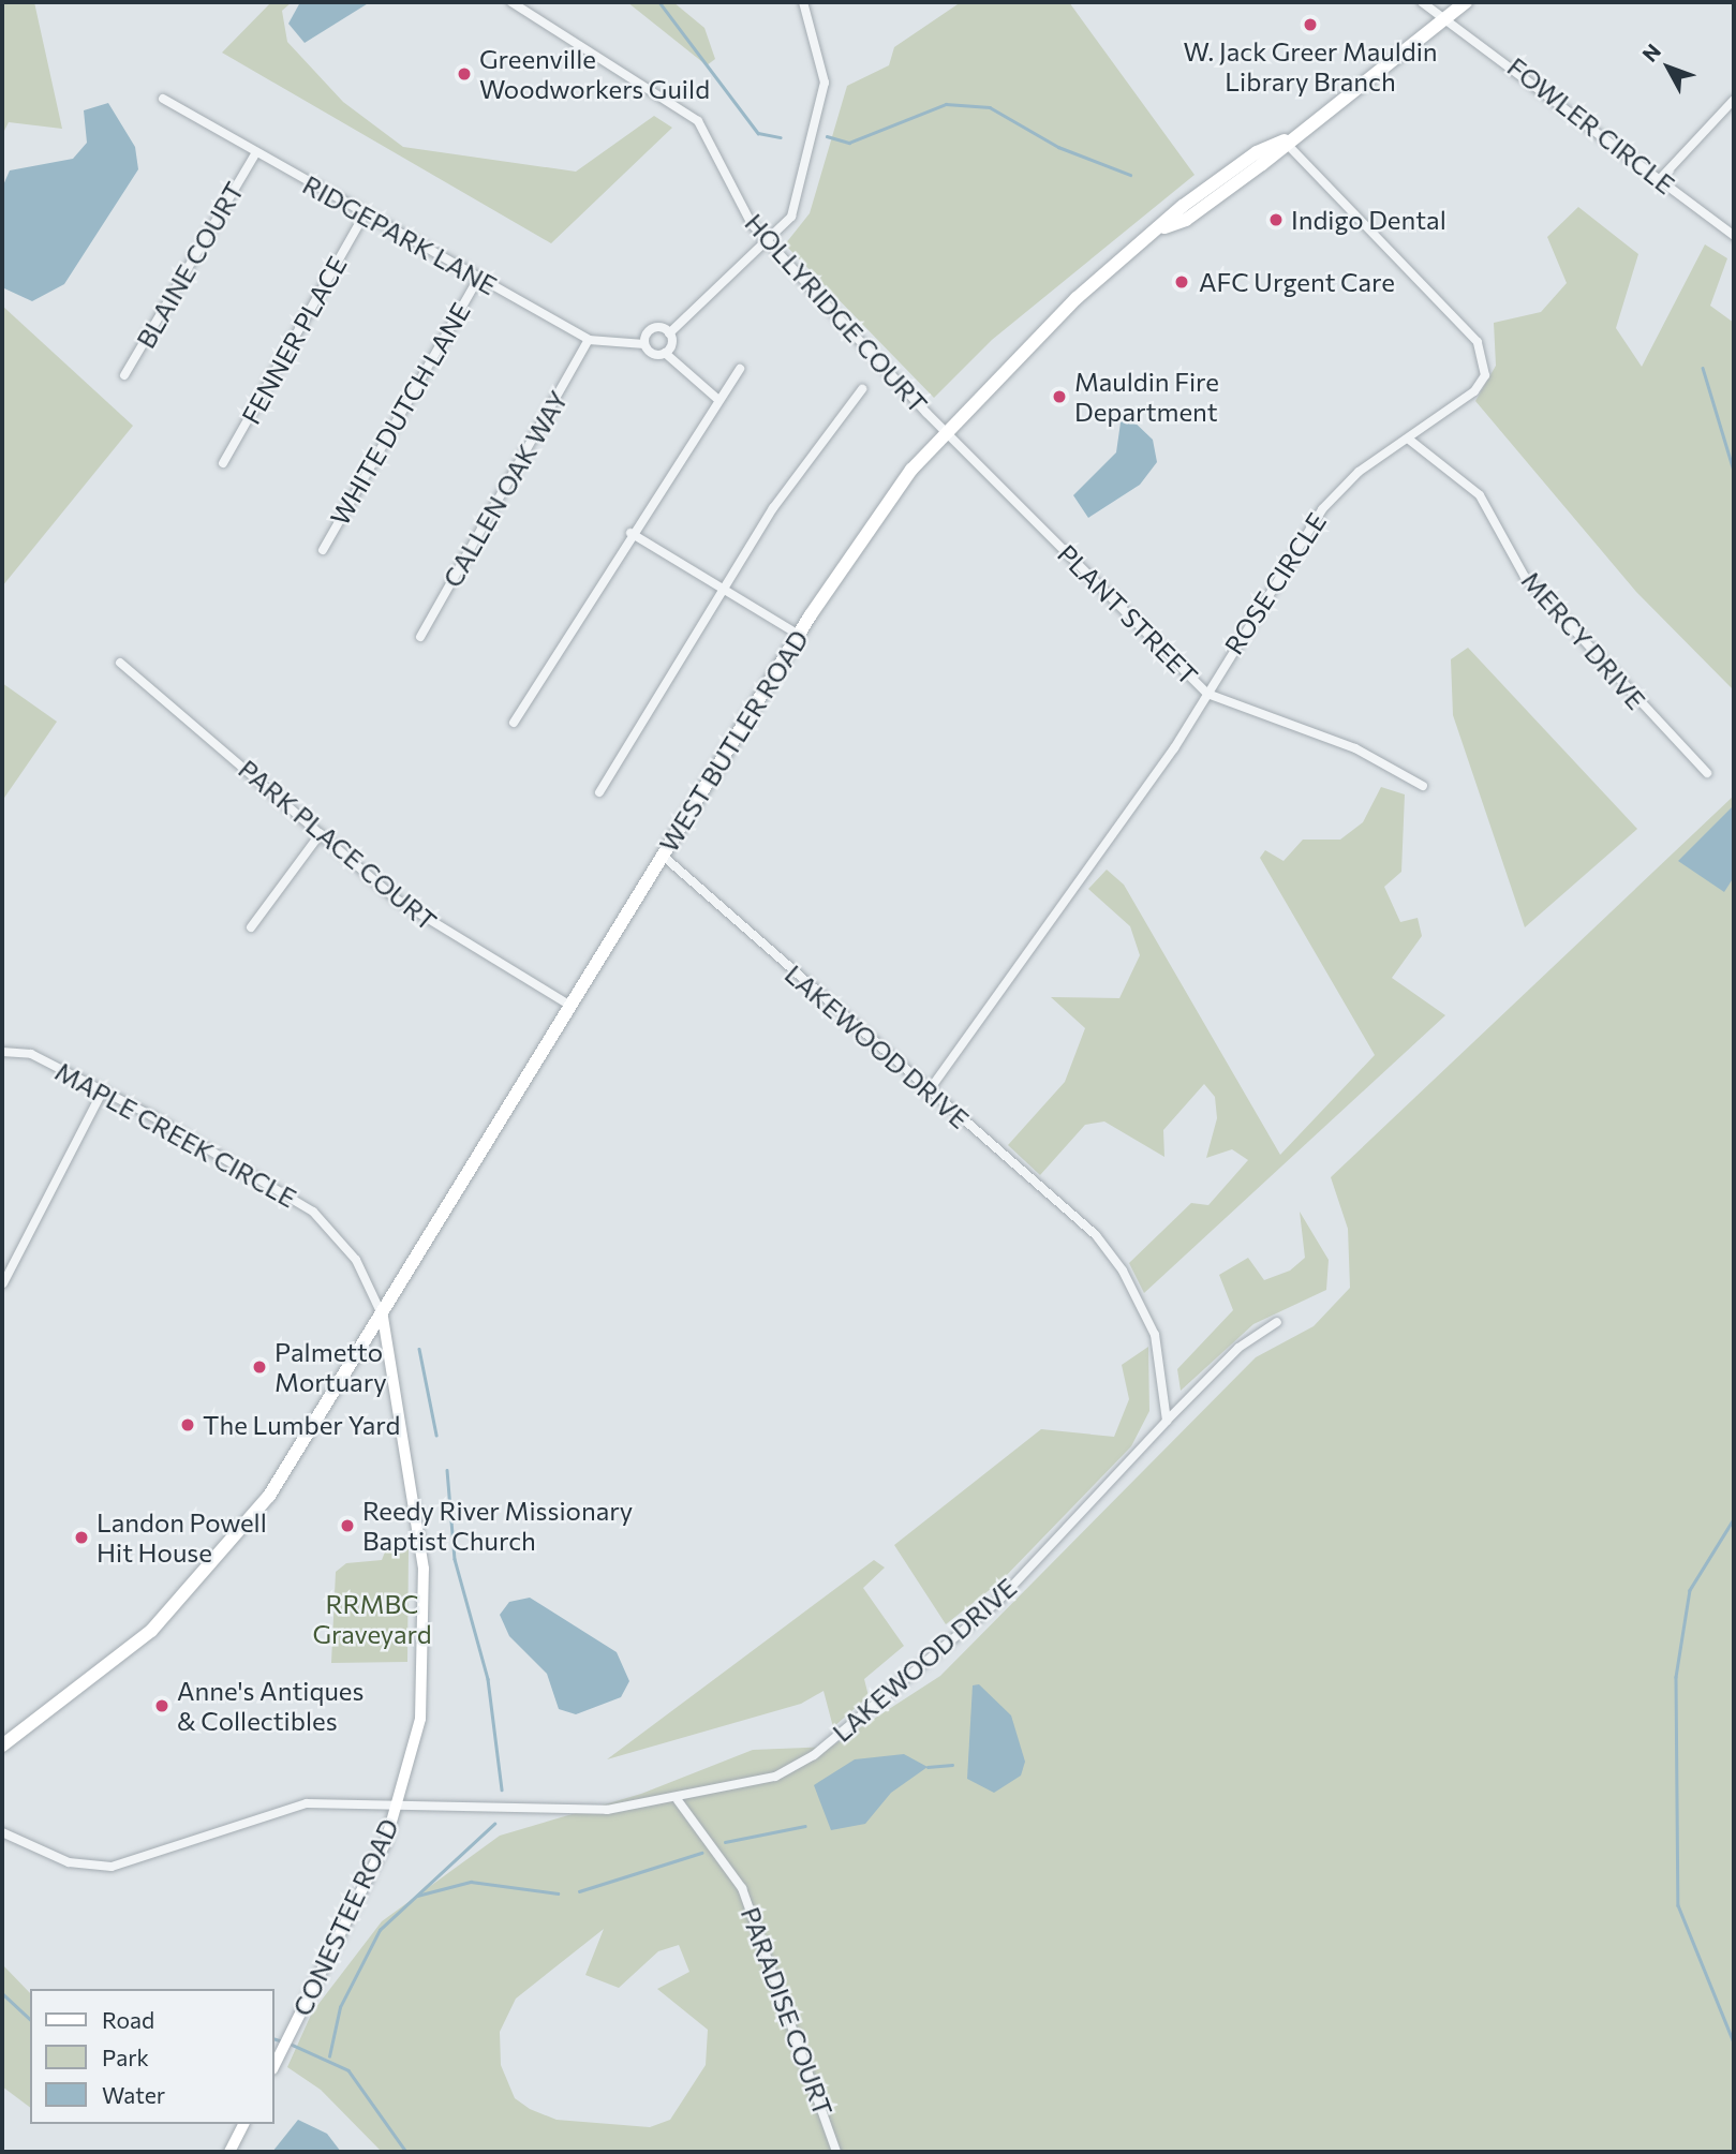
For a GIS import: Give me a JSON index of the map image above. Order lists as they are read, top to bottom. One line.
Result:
{"streets":{"main road":["WEST BUTLER ROAD","CONESTEE ROAD"],"street":["FOWLER CIRCLE","RIDGEPARK LANE","BLAINE COURT","HOLLYRIDGE COURT","FENNER PLACE","WHITE DUTCH LANE","CALLEN OAK WAY","ROSE CIRCLE","PLANT STREET","MERCY DRIVE","PARK PLACE COURT","LAKEWOOD DRIVE","MAPLE CREEK CIRCLE","PARADISE COURT"]},"crossings":[["FOWLER CIRCLE","WEST BUTLER ROAD"],["RIDGEPARK LANE","BLAINE COURT"],["RIDGEPARK LANE","FENNER PLACE"],["RIDGEPARK LANE","WHITE DUTCH LANE"],["RIDGEPARK LANE","CALLEN OAK WAY"],["HOLLYRIDGE COURT","PLANT STREET"],["HOLLYRIDGE COURT","WEST BUTLER ROAD"],["ROSE CIRCLE","PLANT STREET"],["ROSE CIRCLE","MERCY DRIVE"],["ROSE CIRCLE","WEST BUTLER ROAD"],["ROSE CIRCLE","LAKEWOOD DRIVE"],["PLANT STREET","WEST BUTLER ROAD"],["WEST BUTLER ROAD","PARK PLACE COURT"],["WEST BUTLER ROAD","LAKEWOOD DRIVE"],["WEST BUTLER ROAD","MAPLE CREEK CIRCLE"],["WEST BUTLER ROAD","CONESTEE ROAD"],["LAKEWOOD DRIVE","CONESTEE ROAD"],["LAKEWOOD DRIVE","PARADISE COURT"],["MAPLE CREEK CIRCLE","CONESTEE ROAD"]],"parks":["RRMBC Graveyard"],"places":["W. Jack Greer Mauldin Library Branch","Greenville Woodworkers Guild","Indigo Dental","AFC Urgent Care","Mauldin Fire Department","Palmetto Mortuary","The Lumber Yard","Reedy River Missionary Baptist Church","Landon Powell Hit House","Anne's Antiques & Collectibles"],"legend":["Road","Park","Water"],"north":"top left"}
